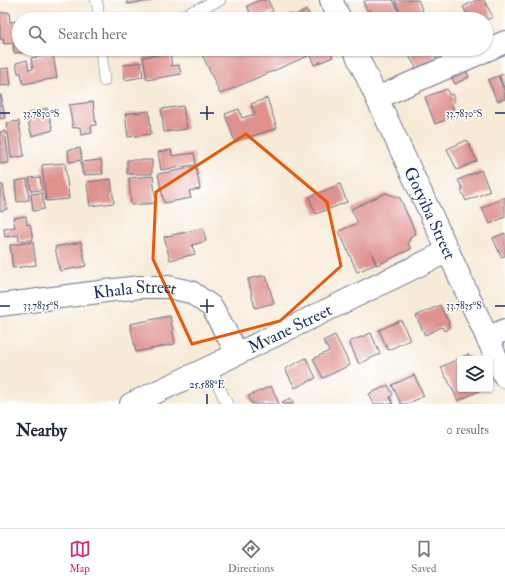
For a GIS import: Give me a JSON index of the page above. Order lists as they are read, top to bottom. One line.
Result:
{"streets":{"street":["Gotyiba Street","Khala Street","Mvane Street"]},"crossings":[["Gotyiba Street","Mvane Street"],["Khala Street","Mvane Street"]],"page":{"search":"Search here","heading":["Nearby","0 results"],"nav":["Map","Directions","Saved"]},"coordinates":["33.7830°S","33.7835°S","25.588°E"]}
